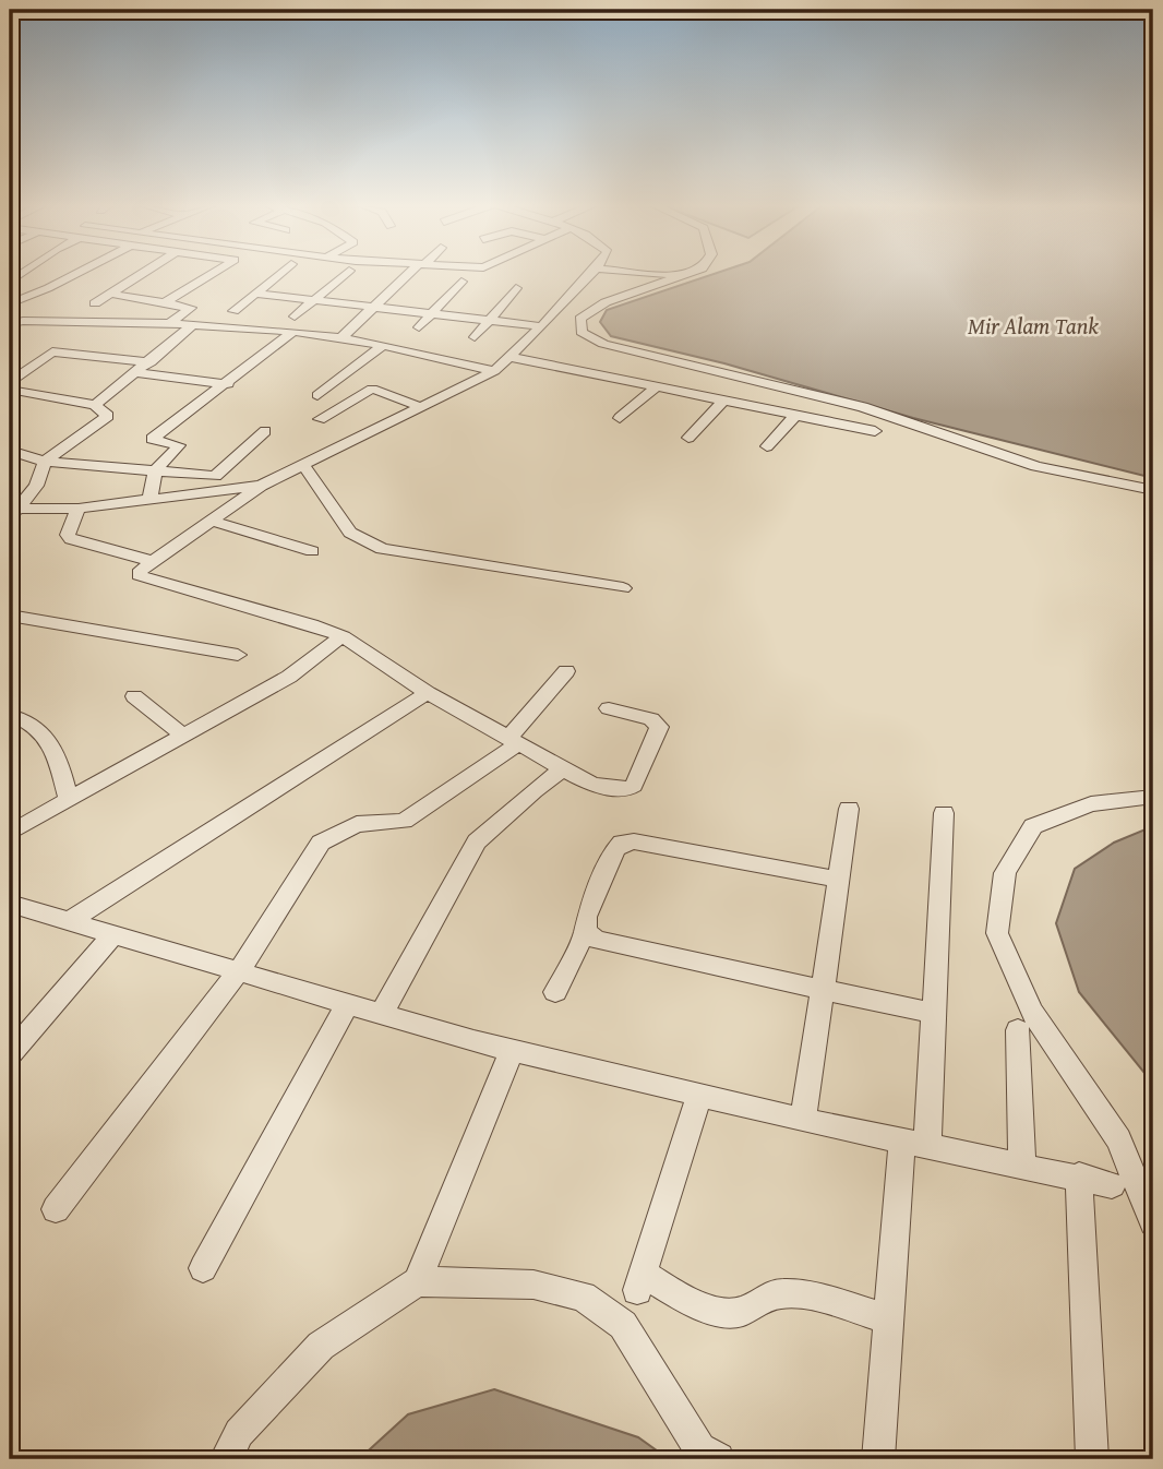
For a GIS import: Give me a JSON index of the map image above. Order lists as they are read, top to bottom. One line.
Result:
{"water":["Mir Alam Tank"]}
